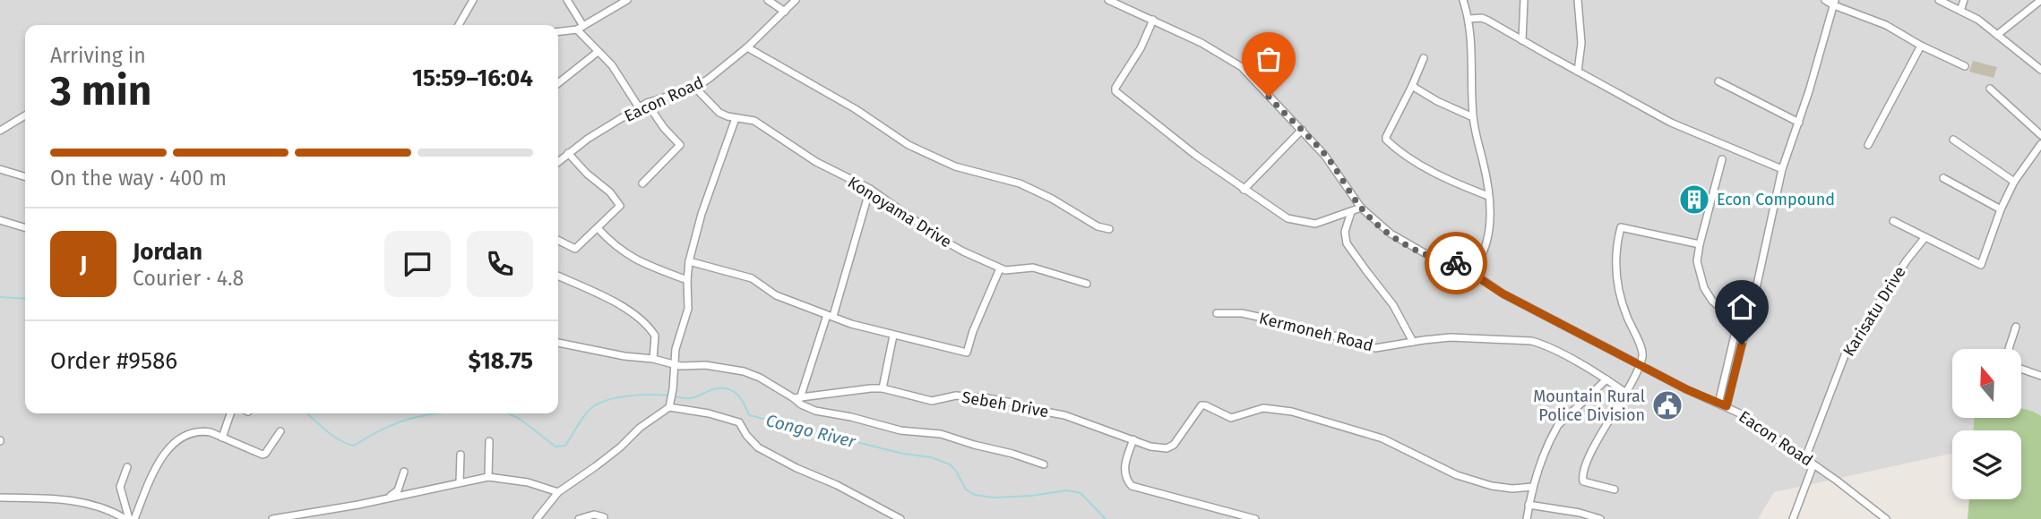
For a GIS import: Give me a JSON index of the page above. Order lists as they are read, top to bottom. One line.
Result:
{"streets":{"street":["Eacon Road","Konoyama Drive","Karisatu Drive","Kermoneh Road","Sebeh Drive"]},"crossings":[["Eacon Road","Konoyama Drive"],["Eacon Road","Karisatu Drive"]],"water":["Congo River"],"places":{"building":["Econ Compound"],"public building":["Mountain Rural Police Division"]},"north":"top","page":{"heading":["3 min","Arriving in","15:59–16:04"],"panel":["Jordan","Courier · 4.8","Order #9586","$18.75"],"bar":"On the way · 400 m","round":"J"}}
